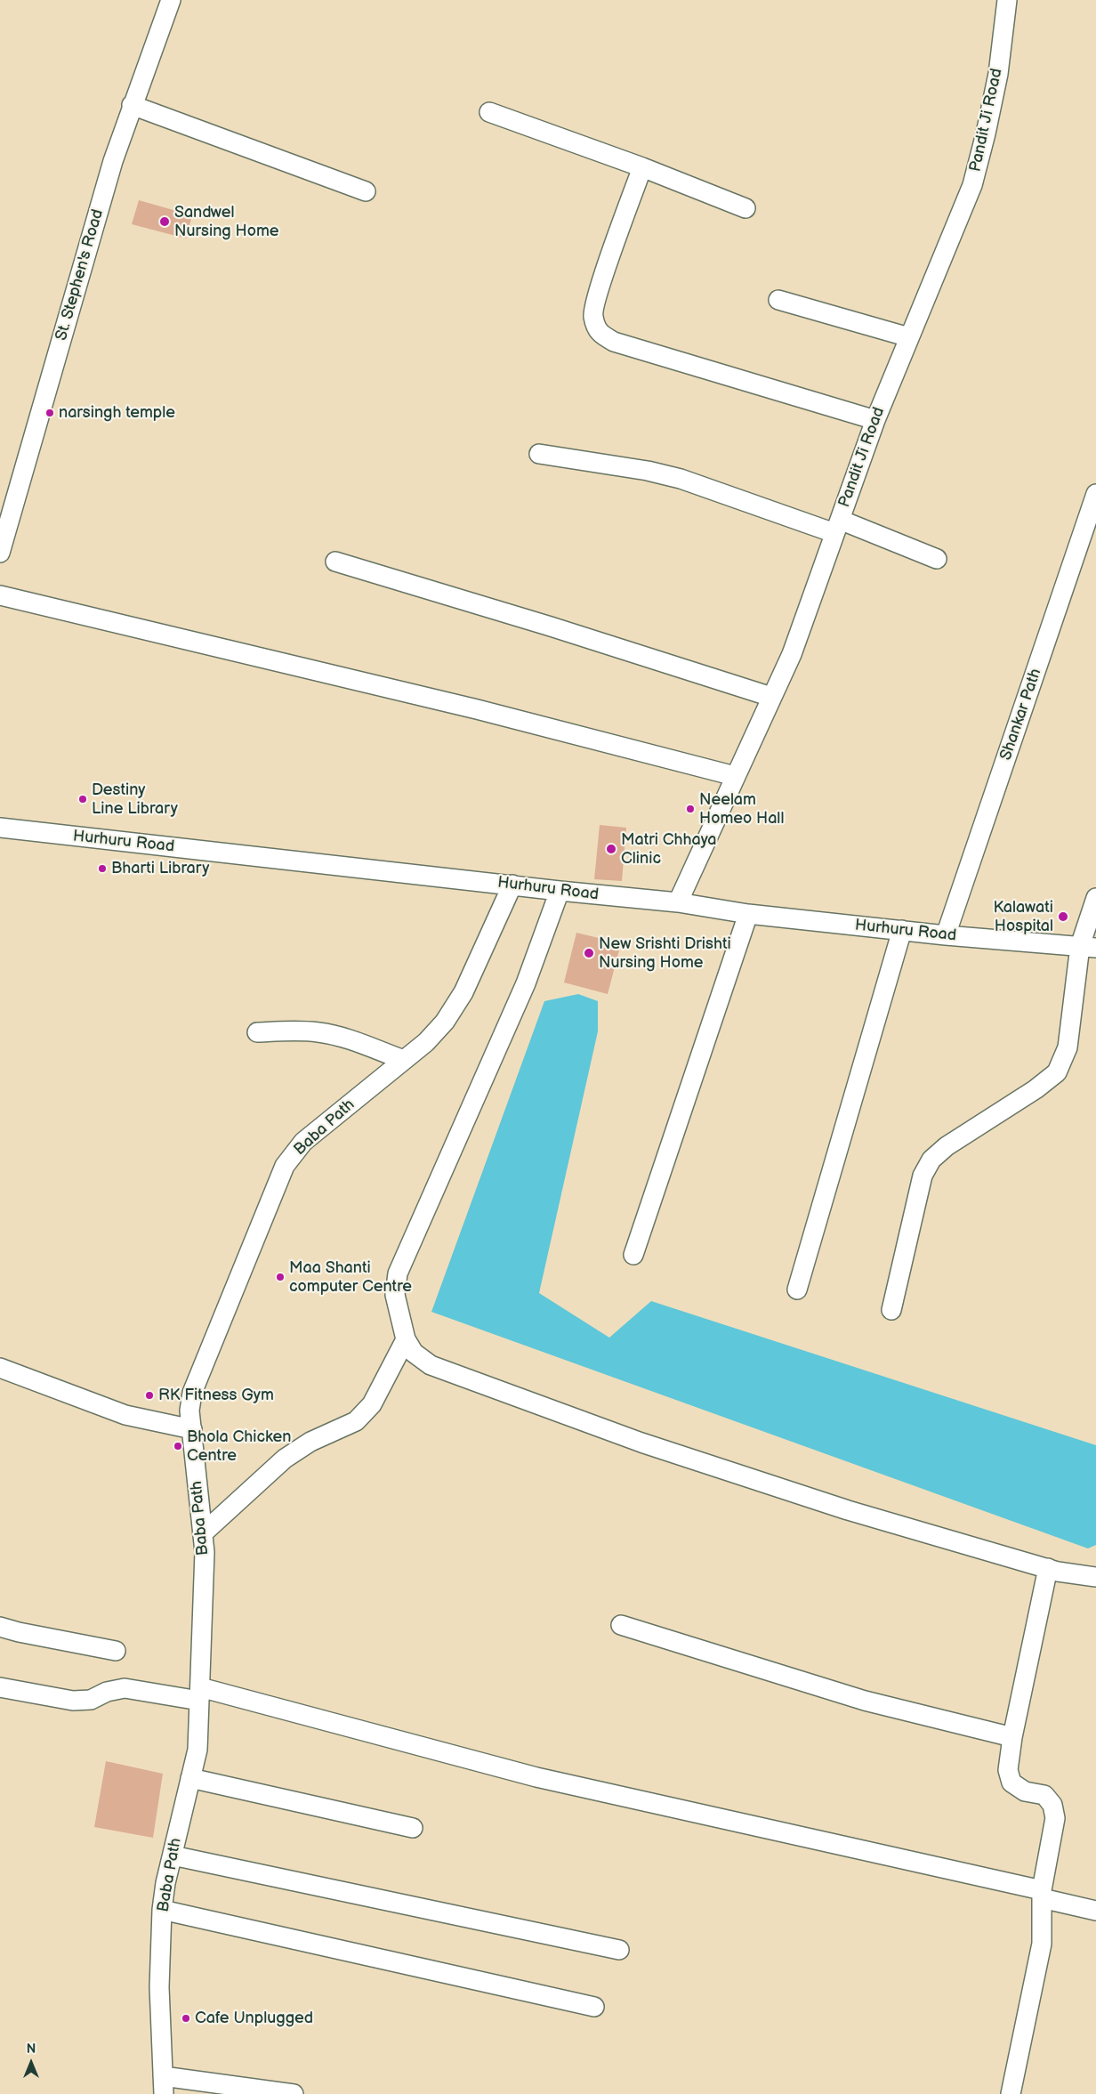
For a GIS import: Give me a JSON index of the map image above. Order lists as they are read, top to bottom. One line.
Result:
{"streets":{"street":["Pandit Ji Road","St. Stephen's Road","Shankar Path","Hurhuru Road","Baba Path"]},"crossings":[["Pandit Ji Road","Hurhuru Road"],["Shankar Path","Hurhuru Road"],["Hurhuru Road","Baba Path"]],"places":["Sandwel Nursing Home","narsingh temple","Destiny Line Library","Neelam Homeo Hall","Matri Chhaya Clinic","Bharti Library","Kalawati Hospital","New Srishti Drishti Nursing Home","Maa Shanti computer Centre","RK Fitness Gym","Bhola Chicken Centre","Cafe Unplugged"],"north":"top"}
